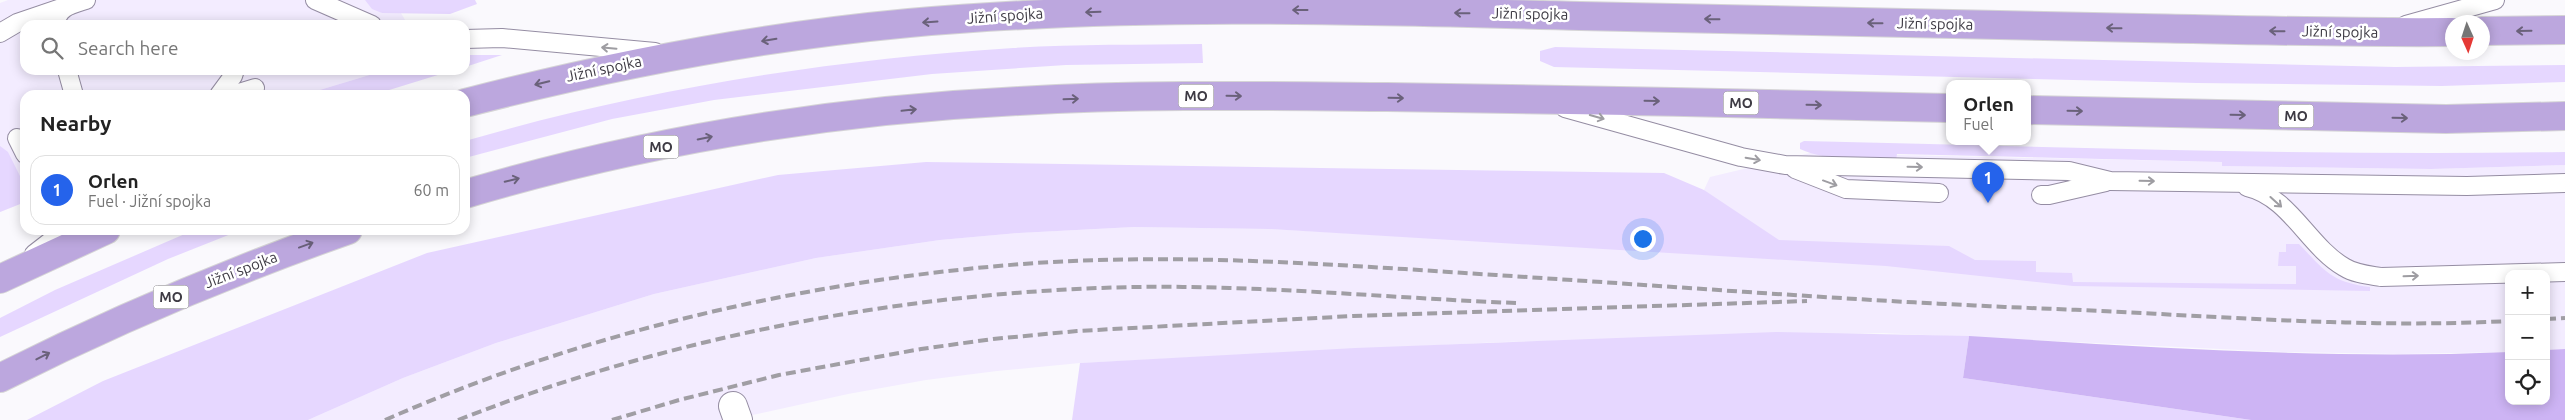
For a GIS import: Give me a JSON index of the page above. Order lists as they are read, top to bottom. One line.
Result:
{"streets":{"highway":["Jižní spojka","MO"]},"north":"bottom","page":{"search":"Search here","popup":["Orlen","Fuel"],"heading":"Nearby","list":[{"mark":"1","name":"Orlen","note":"Fuel · Jižní spojka","value":"60 m"}],"pins":"1","map_buttons":["+","−"]}}
